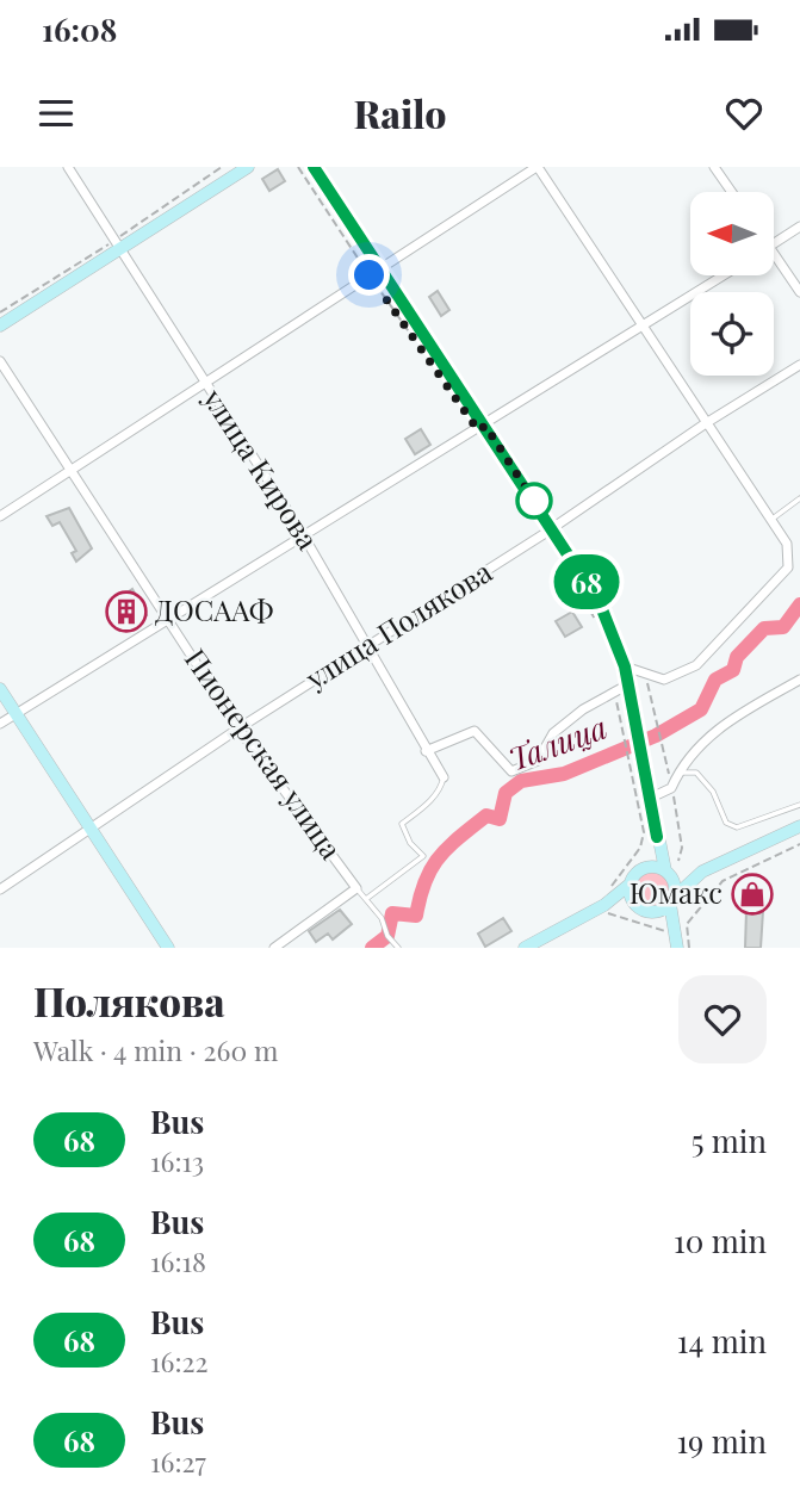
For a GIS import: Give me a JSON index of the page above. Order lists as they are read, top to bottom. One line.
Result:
{"streets":{"street":["улица Кирова","улица Полякова","Пионерская улица"]},"crossings":[["улица Кирова","улица Полякова"],["улица Полякова","Пионерская улица"]],"water":["Талица"],"places":{"building":["ДОСААФ"],"shop":["Юмакс"]},"lines":["bus line 68"],"north":"left","page":{"status":"16:08","header":"Railo","on_map":"68","heading":["Полякова","Walk · 4 min · 260 m"],"list":[{"mark":"68","name":"Bus","note":"16:13","value":"5 min"},{"mark":"68","name":"Bus","note":"16:18","value":"10 min"},{"mark":"68","name":"Bus","note":"16:22","value":"14 min"},{"mark":"68","name":"Bus","note":"16:27","value":"19 min"}]}}
